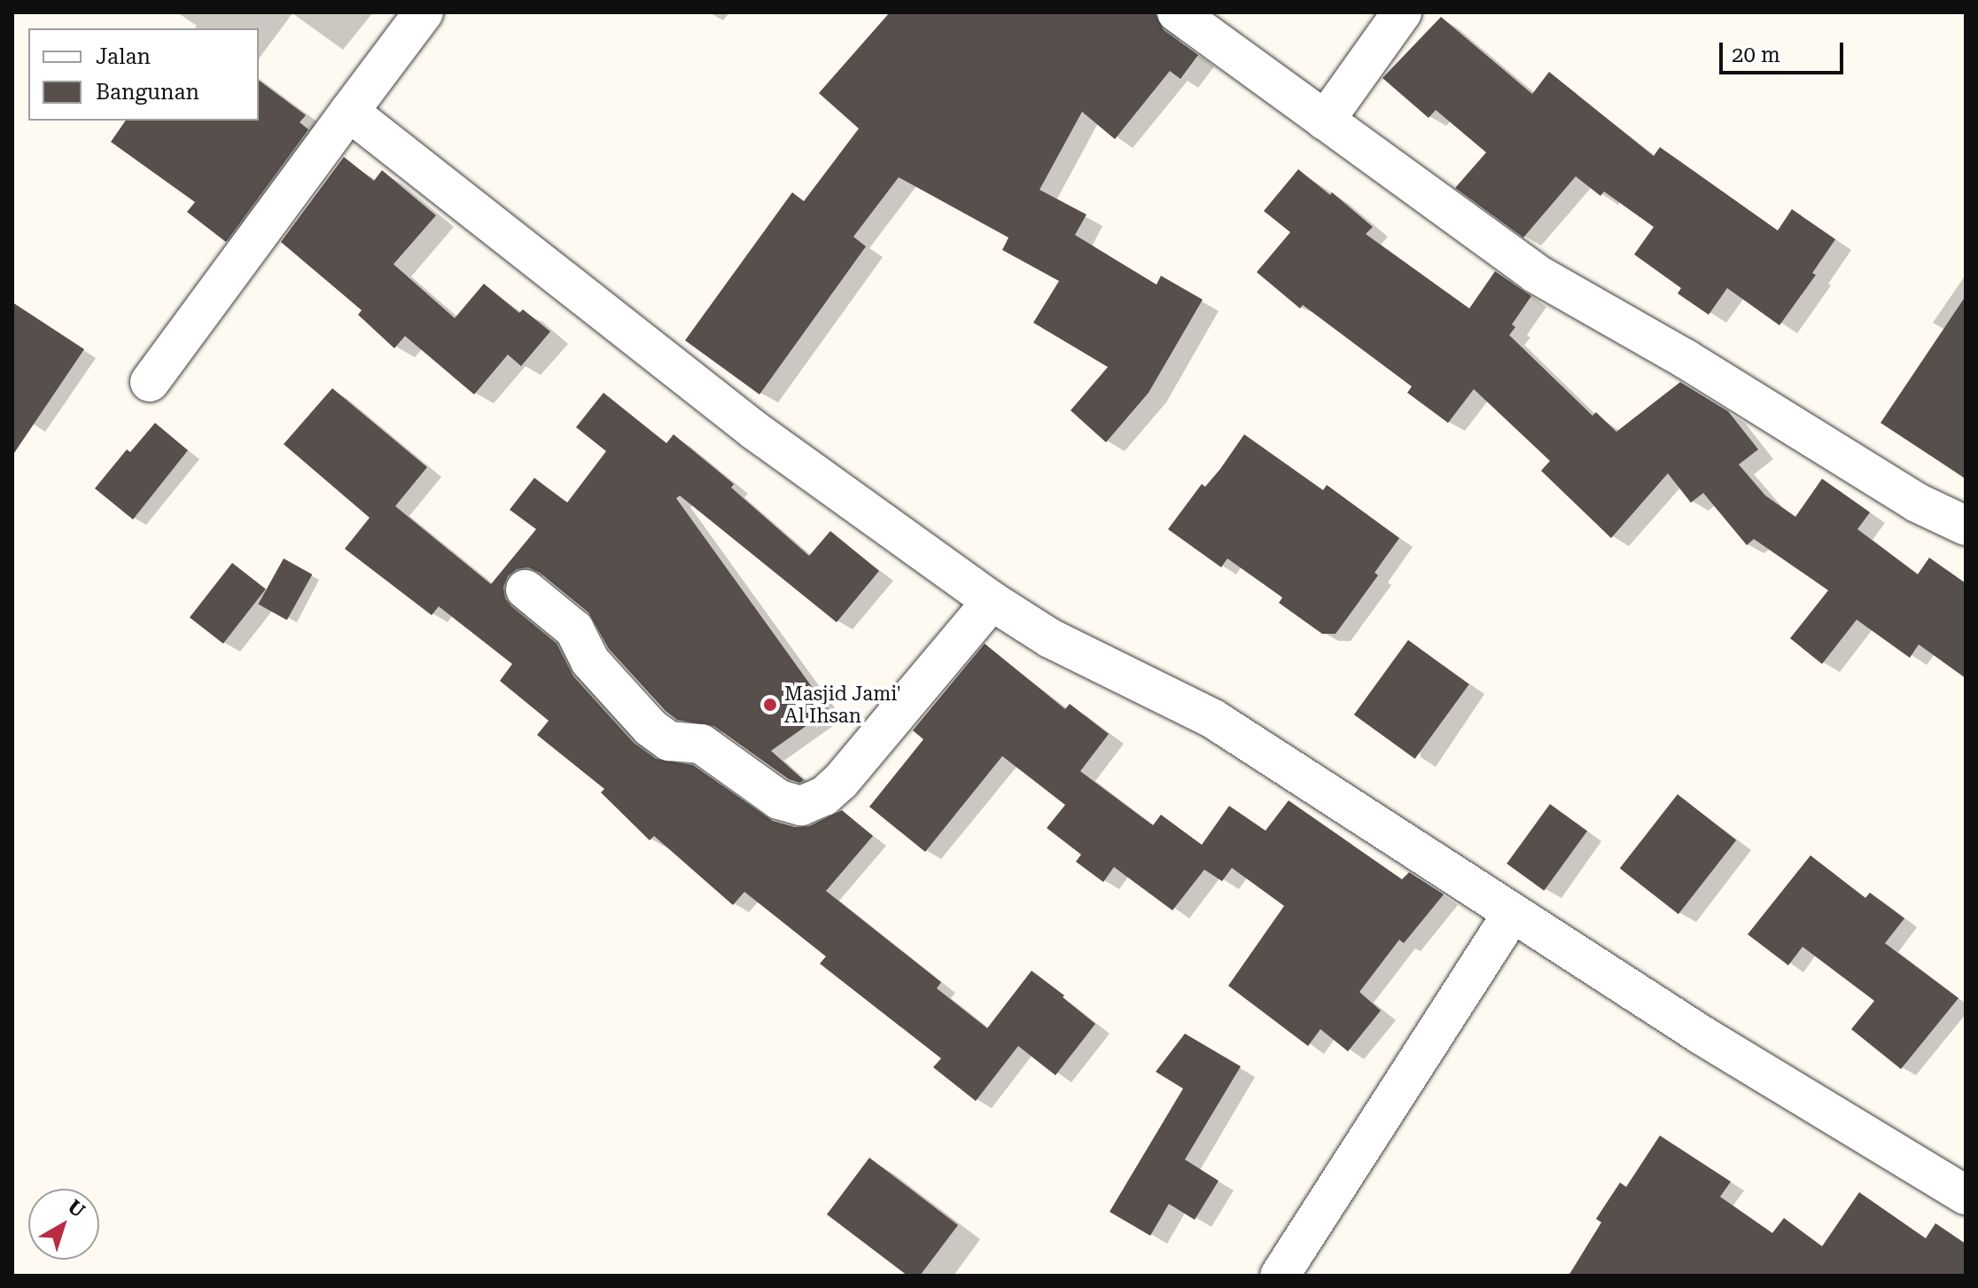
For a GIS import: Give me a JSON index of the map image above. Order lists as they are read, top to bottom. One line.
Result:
{"places":["Masjid Jami' Al Ihsan"],"legend":["Jalan","Bangunan"],"scale_bar":"20 m","north":"top right"}
